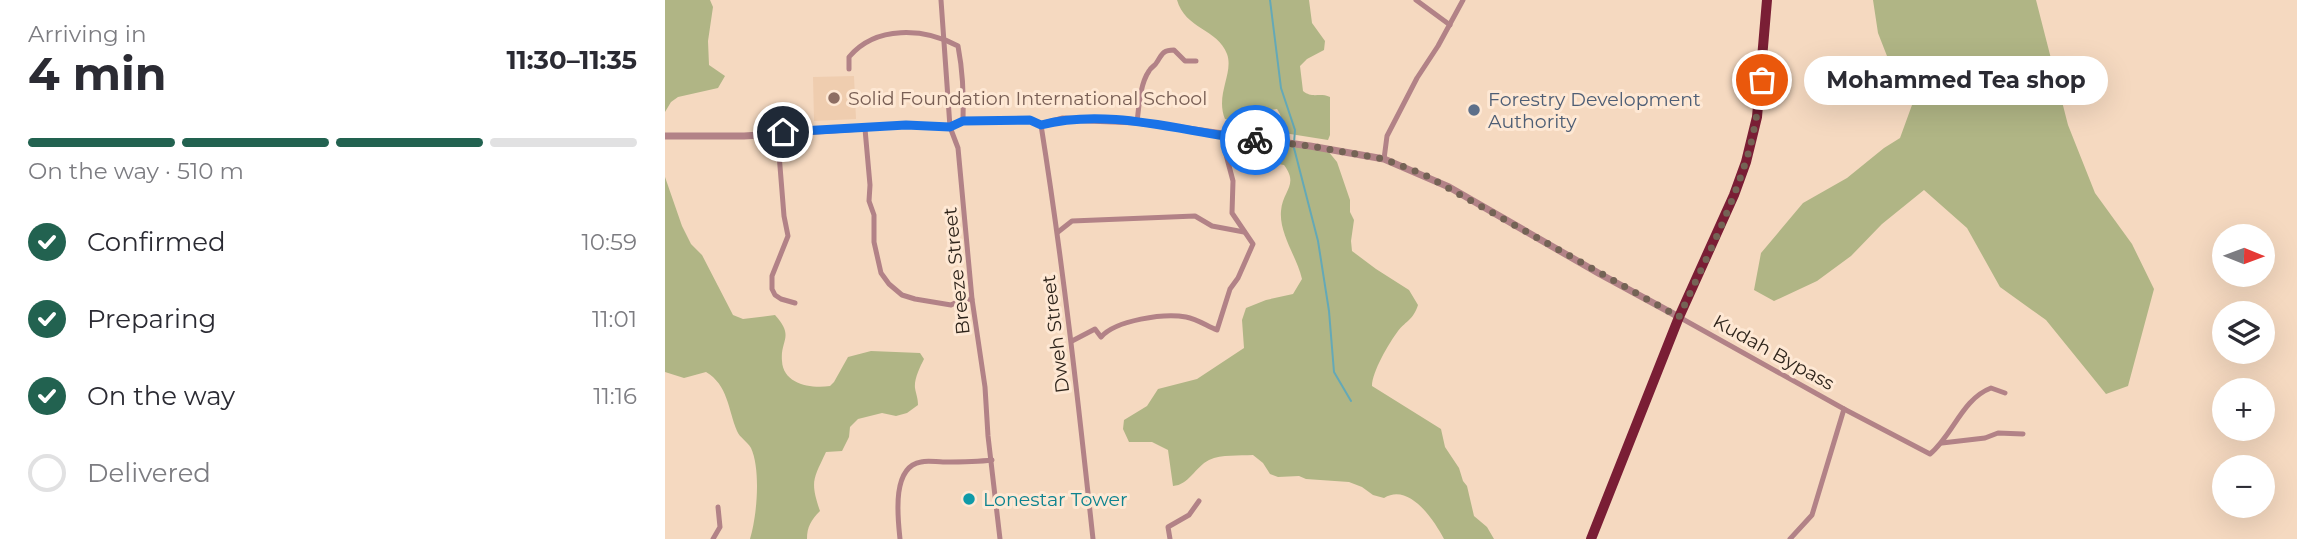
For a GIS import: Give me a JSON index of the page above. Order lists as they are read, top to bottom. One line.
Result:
{"streets":{"street":["Breeze Street","Dweh Street","Kudah Bypass"]},"crossings":[["Breeze Street","Kudah Bypass"],["Dweh Street","Kudah Bypass"]],"places":["Mohammed Tea shop","Solid Foundation International School","Forestry Development Authority","Lonestar Tower"],"north":"right","page":{"heading":["4 min","Arriving in","11:30–11:35"],"bubble":"Mohammed Tea shop","bar":"On the way · 510 m","list":[["Confirmed","10:59"],["Preparing","11:01"],["On the way","11:16"],"Delivered"],"map_buttons":["+","−"]}}
